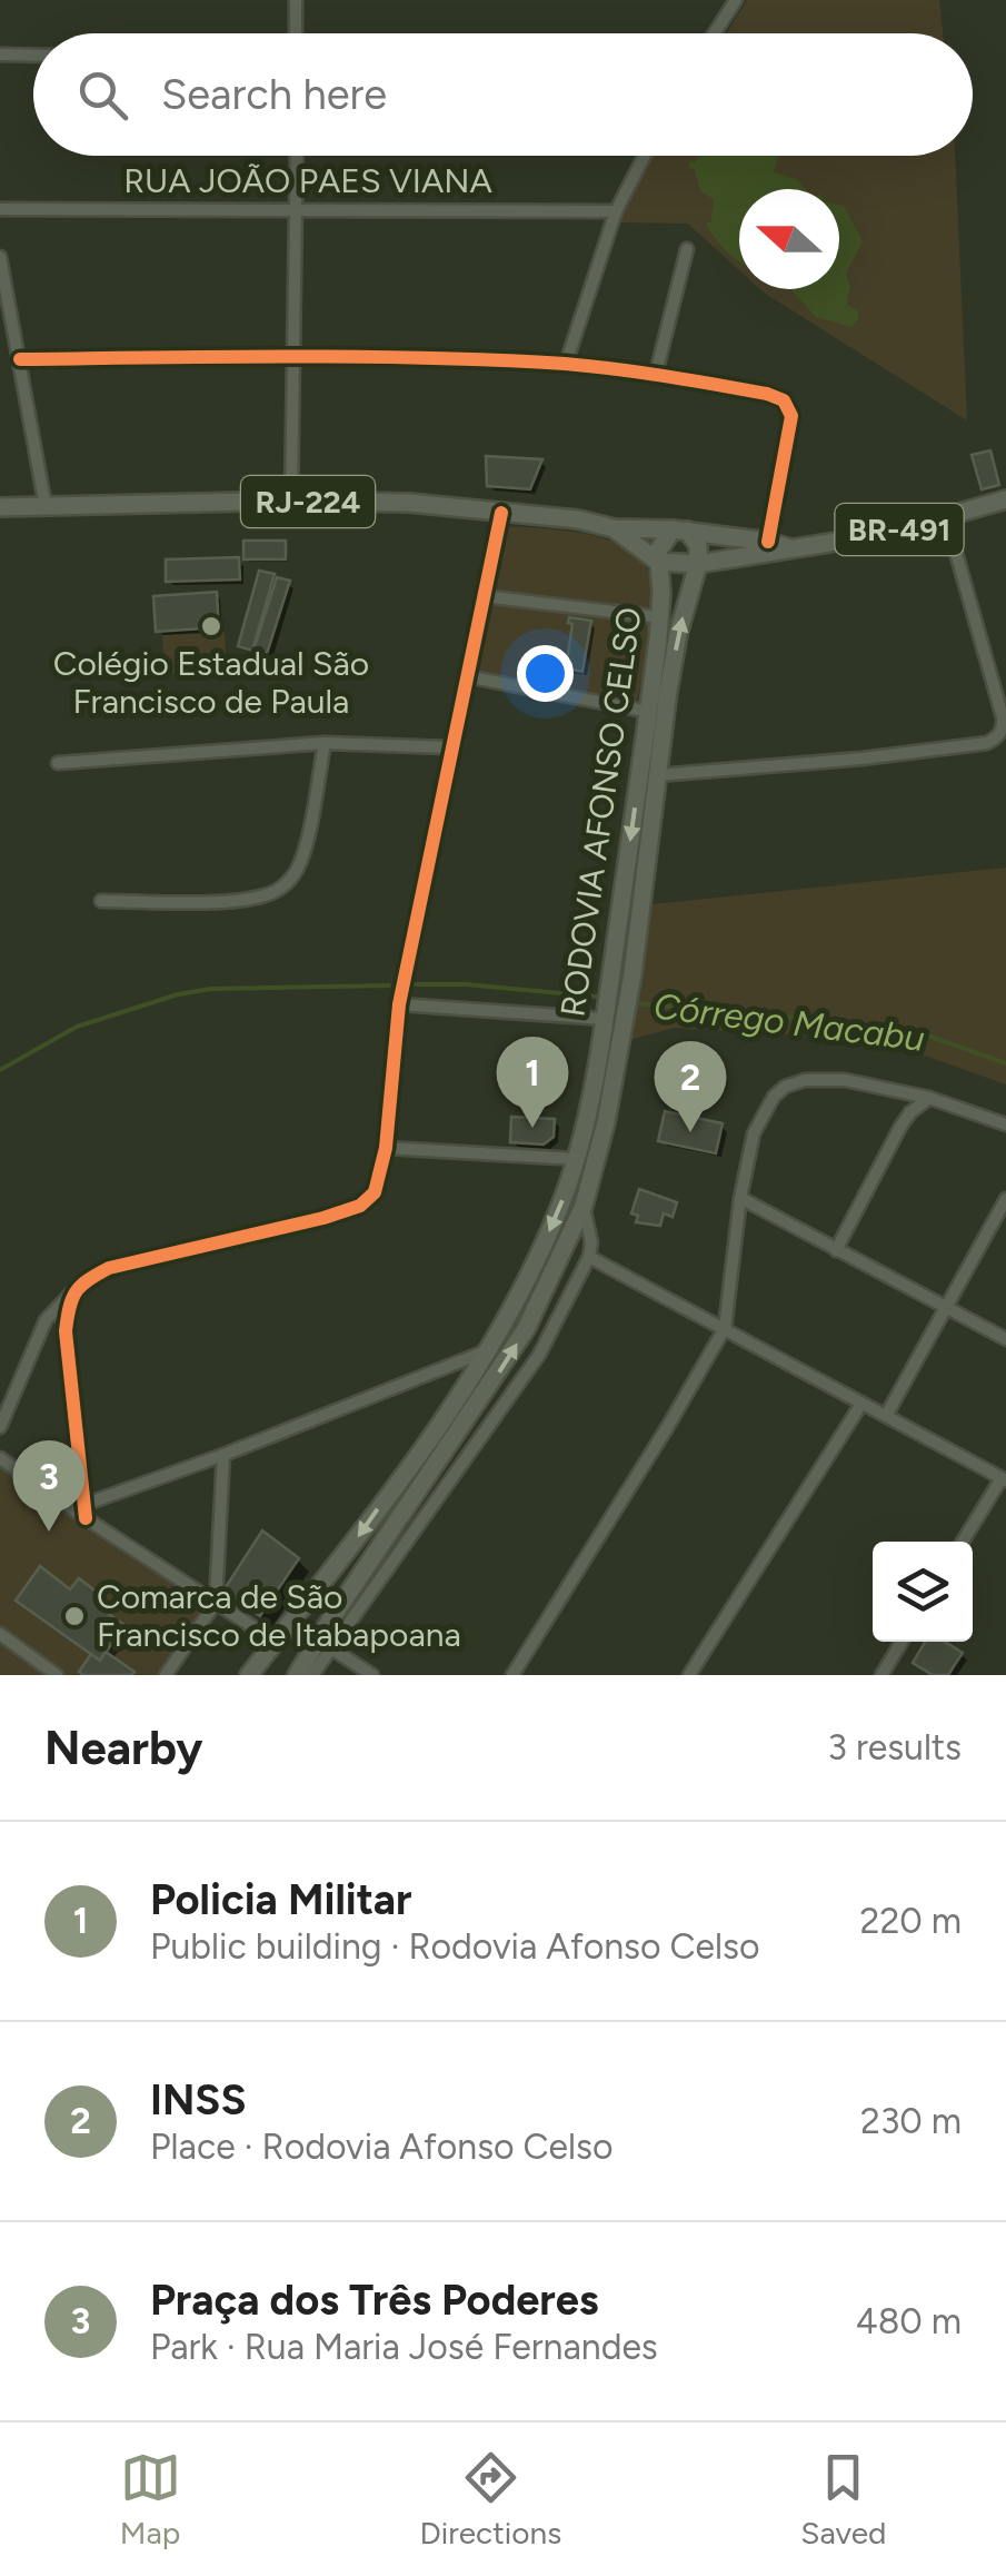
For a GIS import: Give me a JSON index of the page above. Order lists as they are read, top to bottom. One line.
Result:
{"streets":{"main road":["RJ-224","BR-491","RODOVIA AFONSO CELSO"],"street":["RUA JOÃO PAES VIANA"]},"crossings":[["BR-491","RODOVIA AFONSO CELSO"]],"water":["Córrego Macabu"],"places":["Colégio Estadual São Francisco de Paula","Comarca de São Francisco de Itabapoana"],"north":"left","page":{"search":"Search here","pins":["1","2","3"],"heading":["Nearby","3 results"],"list":[{"mark":"1","name":"Policia Militar","note":"Public building · Rodovia Afonso Celso","value":"220 m"},{"mark":"2","name":"INSS","note":"Place · Rodovia Afonso Celso","value":"230 m"},{"mark":"3","name":"Praça dos Três Poderes","note":"Park · Rua Maria José Fernandes","value":"480 m"}],"nav":["Map","Directions","Saved"]}}
